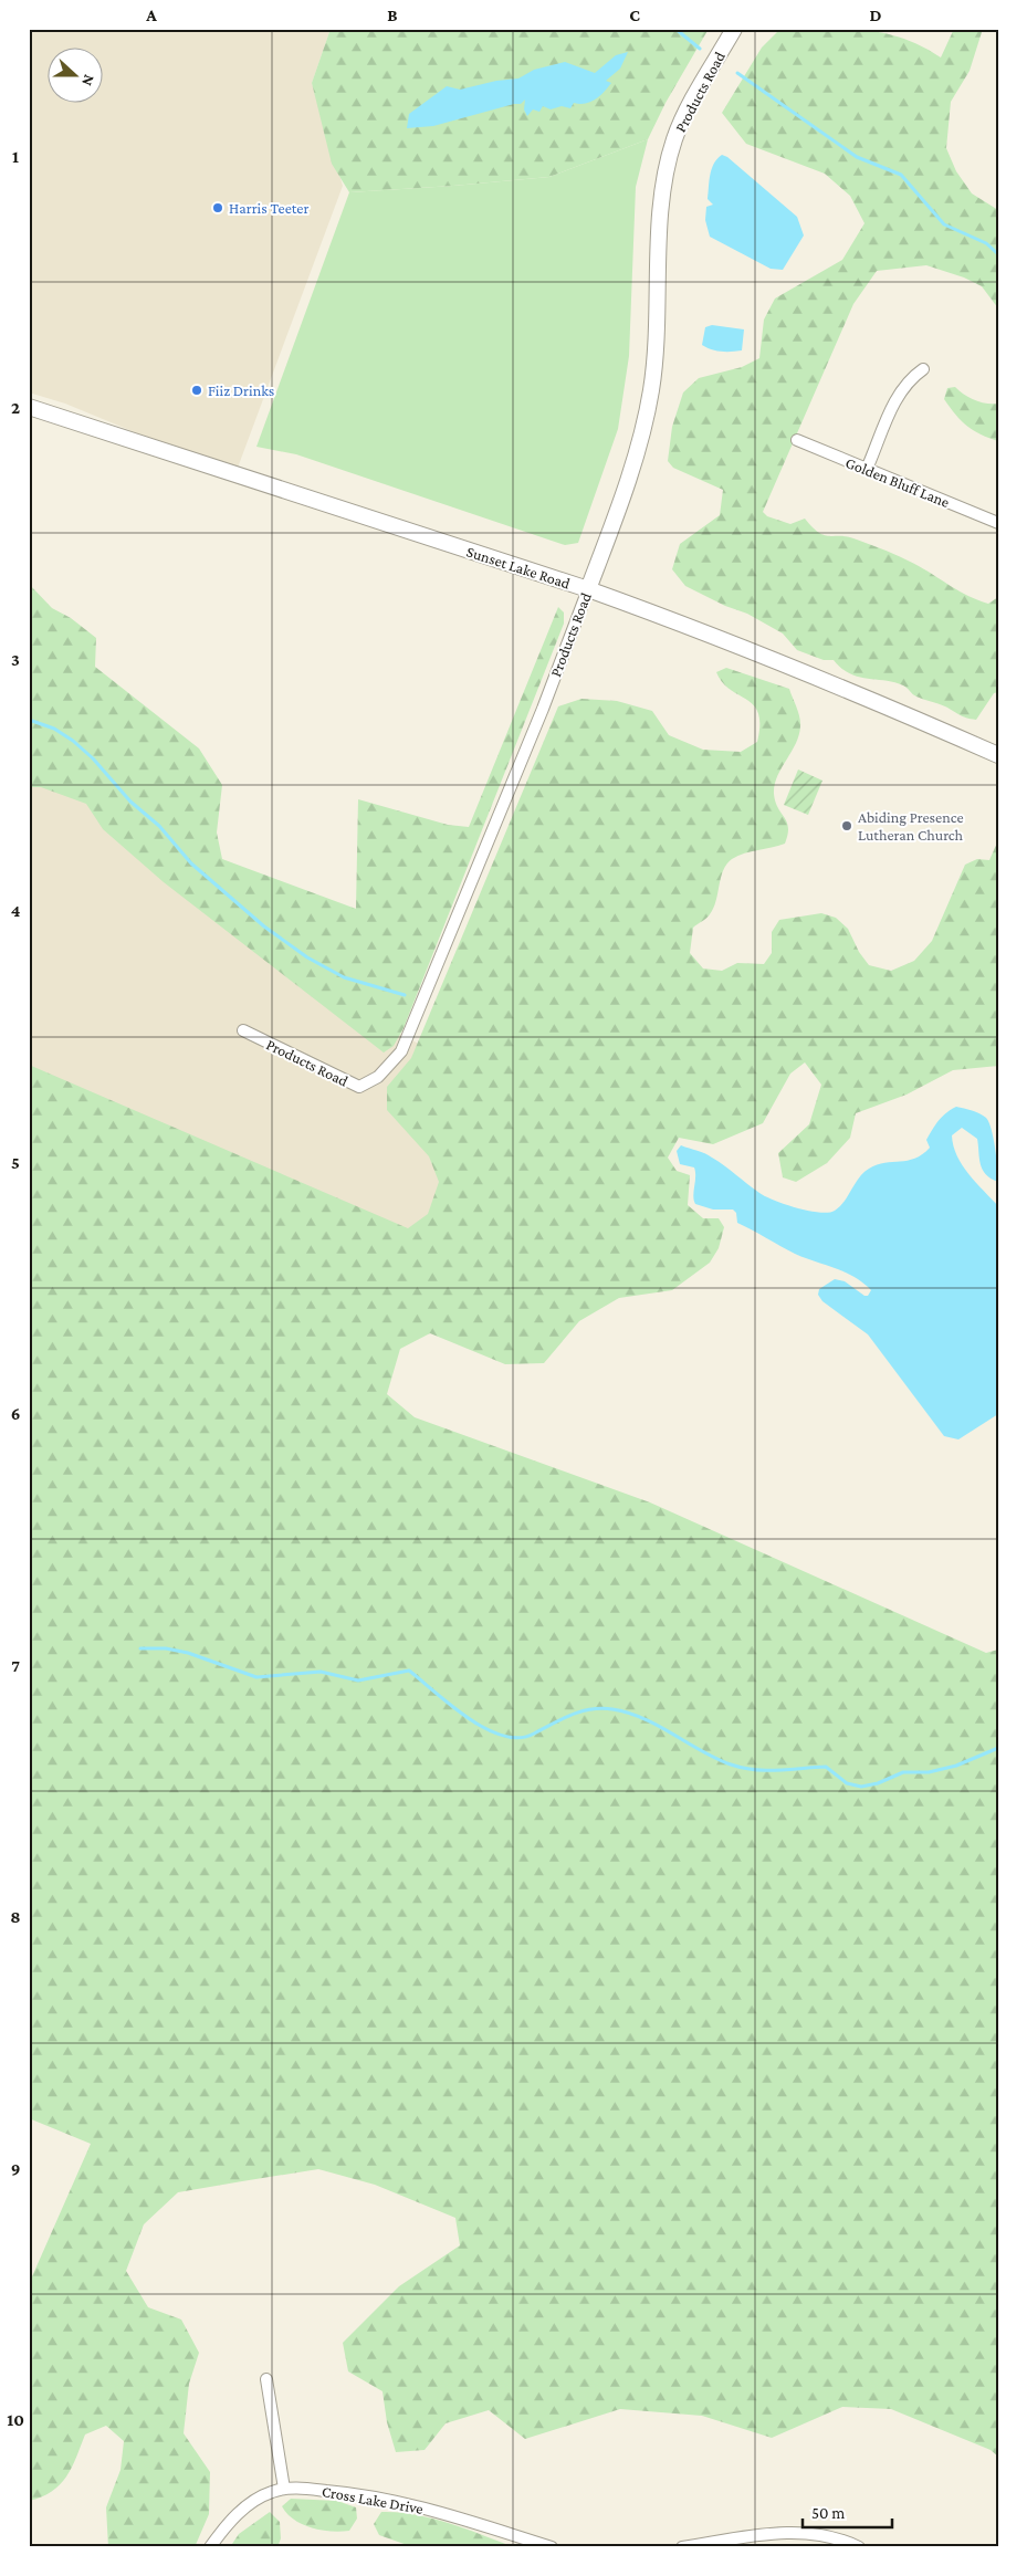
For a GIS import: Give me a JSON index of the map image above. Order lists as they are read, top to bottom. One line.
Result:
{"streets":{"main road":["Products Road","Sunset Lake Road"],"street":["Golden Bluff Lane","Cross Lake Drive"]},"crossings":[["Products Road","Sunset Lake Road"]],"places":["Harris Teeter","Fiiz Drinks","Abiding Presence Lutheran Church"],"scale_bar":"50 m","north":"right","grid":{"columns":["A","B","C","D"],"rows":["1","2","3","4","5","6","7","8","9","10"]}}
